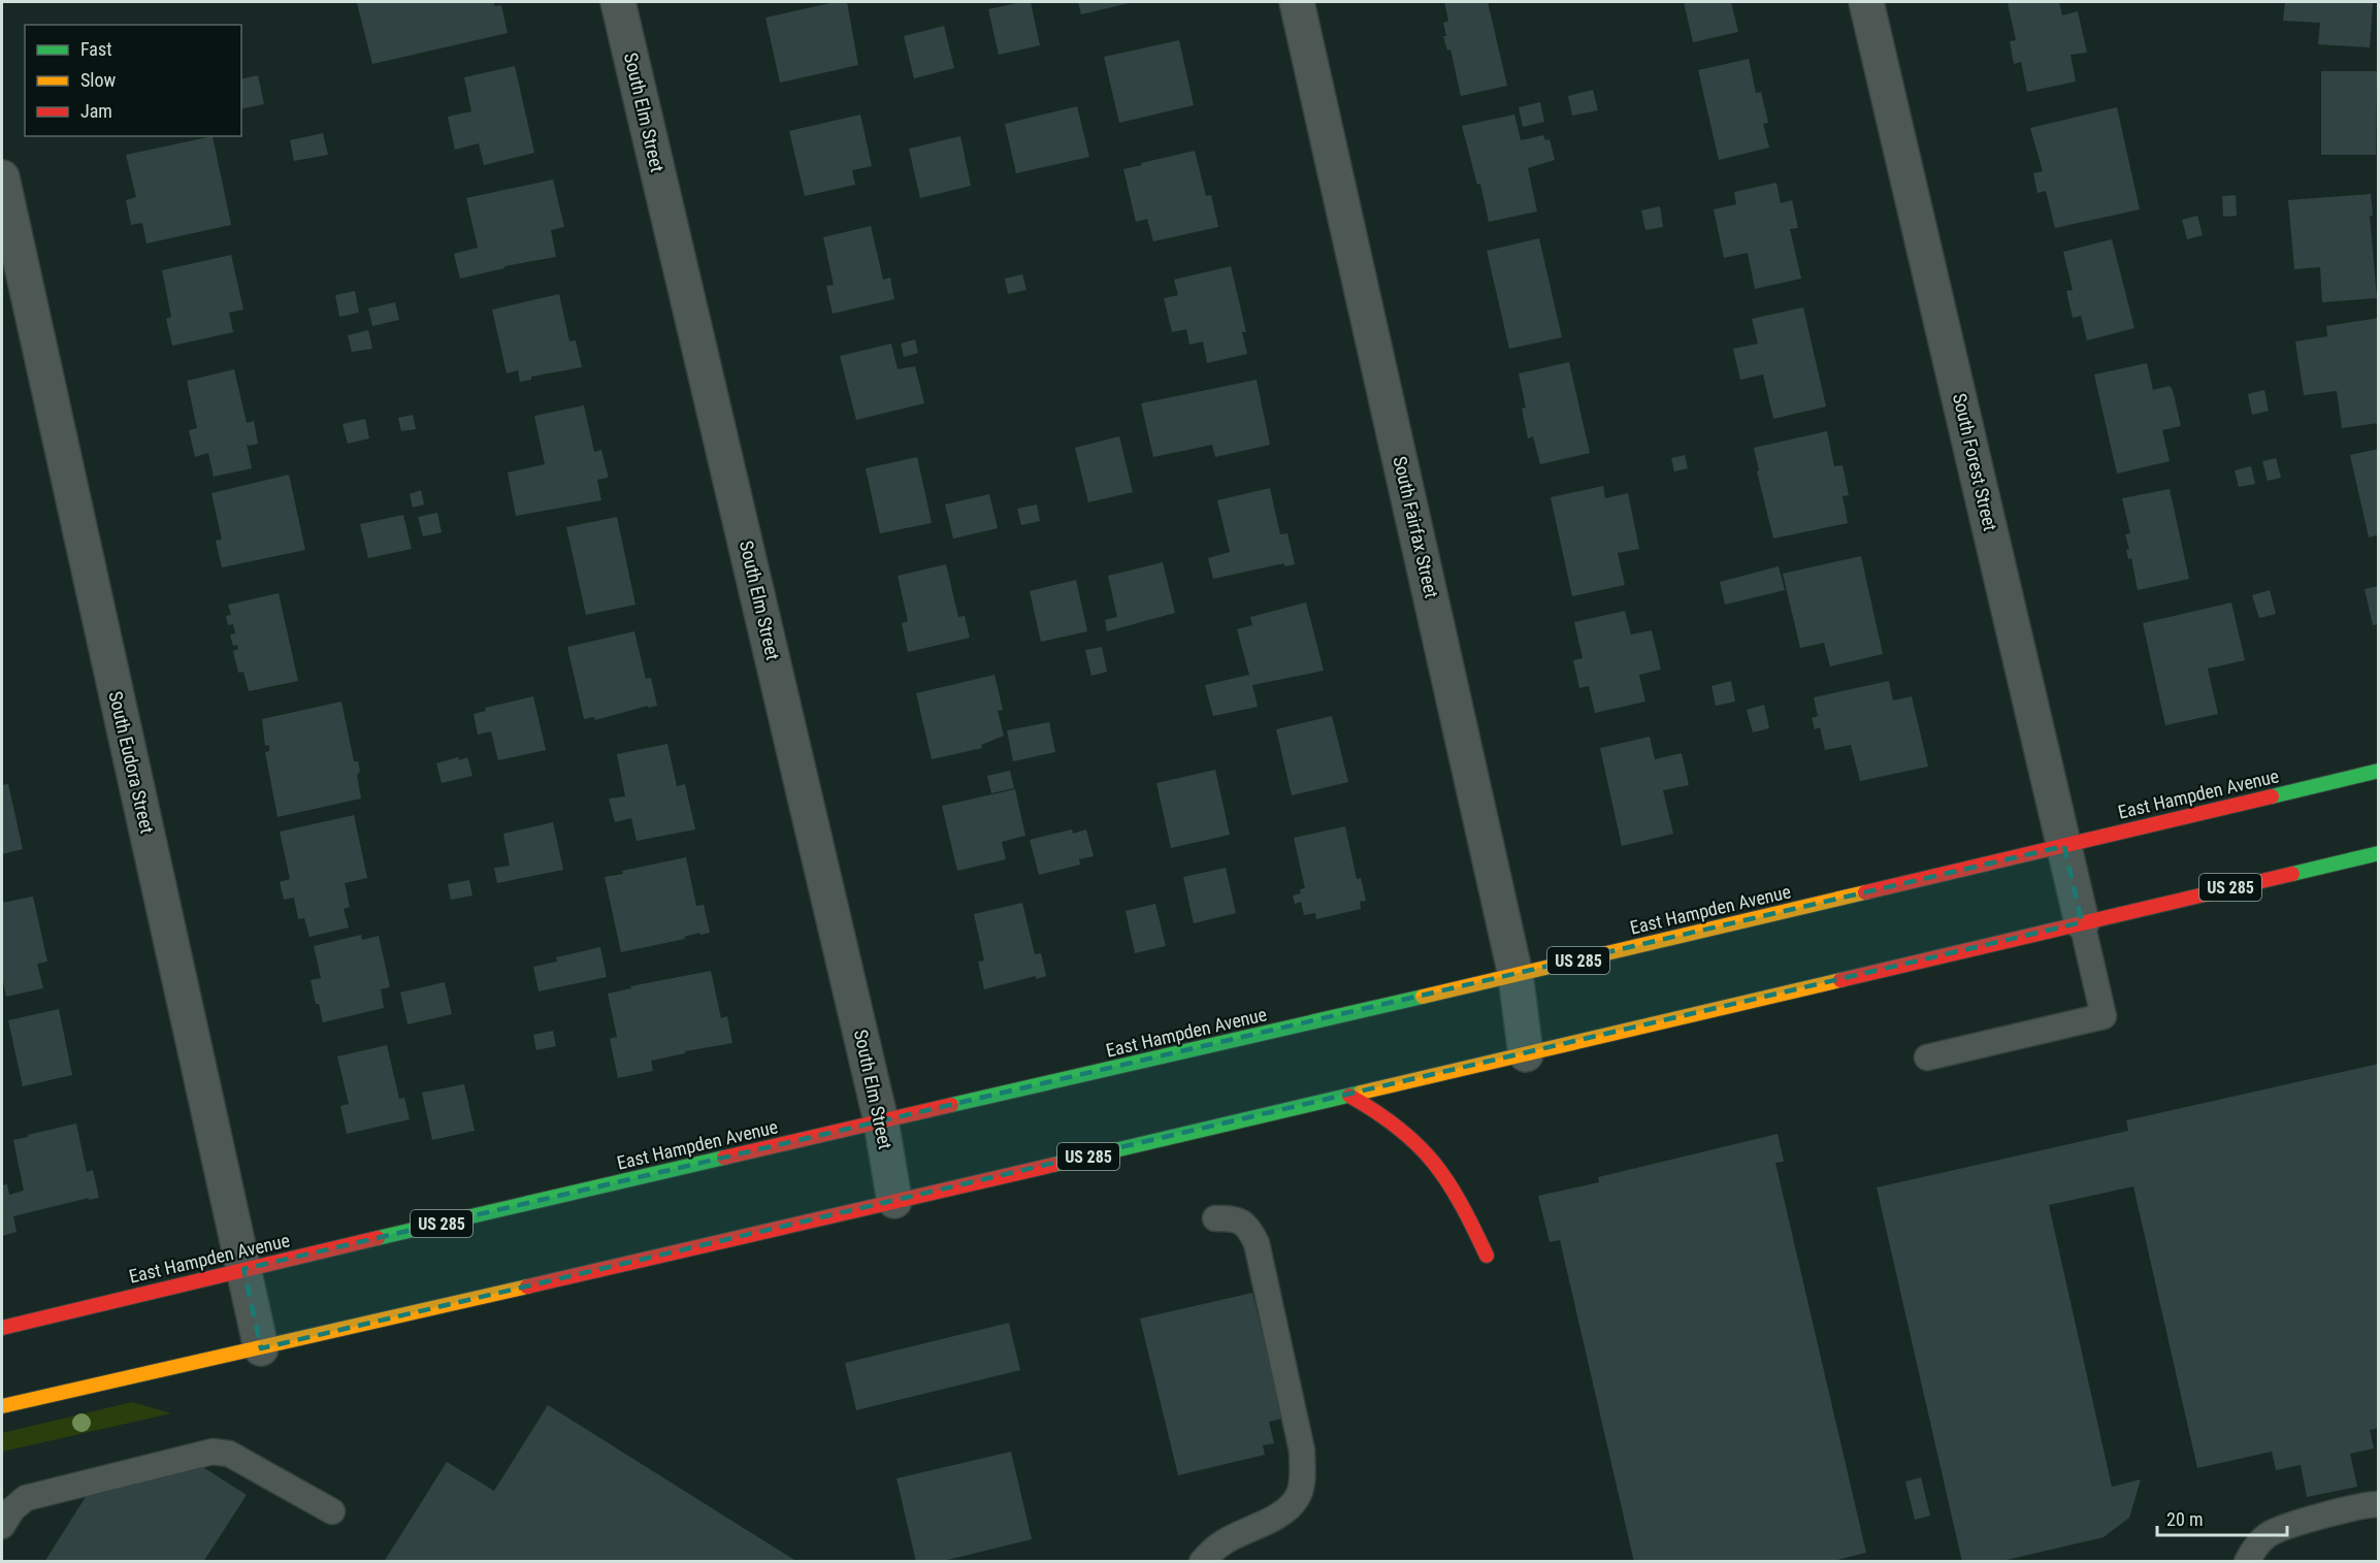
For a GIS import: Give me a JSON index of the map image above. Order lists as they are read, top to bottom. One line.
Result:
{"streets":{"highway":["East Hampden Avenue","US 285"],"street":["South Elm Street","South Forest Street","South Fairfax Street","South Eudora Street"]},"crossings":[["South Elm Street","East Hampden Avenue"],["South Elm Street","US 285"],["South Forest Street","East Hampden Avenue"],["South Forest Street","US 285"],["South Fairfax Street","East Hampden Avenue"],["South Fairfax Street","US 285"],["South Eudora Street","East Hampden Avenue"],["South Eudora Street","US 285"]],"legend":["Fast","Slow","Jam"],"scale_bar":"20 m"}
